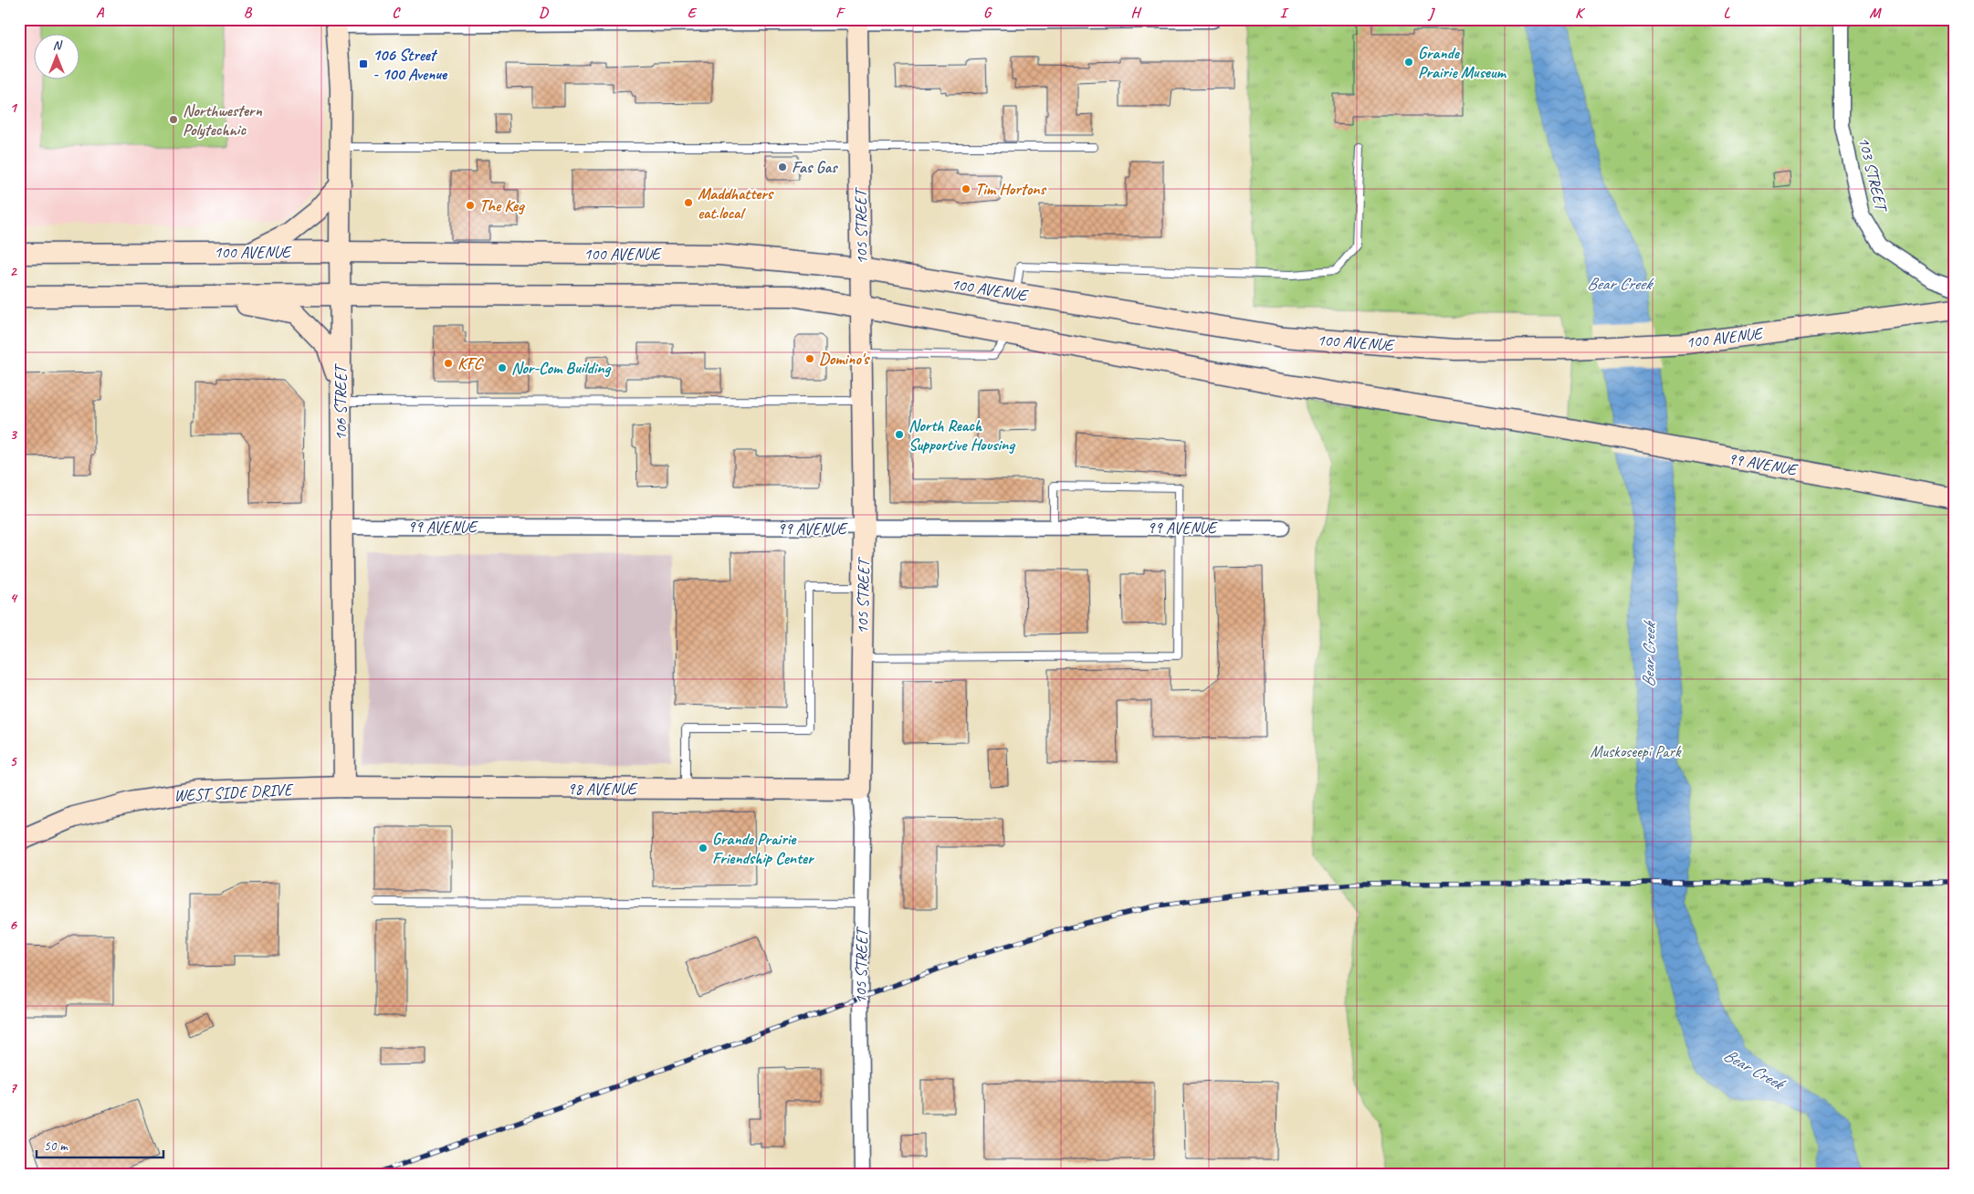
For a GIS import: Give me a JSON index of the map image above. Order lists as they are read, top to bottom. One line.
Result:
{"streets":{"main road":["105 STREET","100 AVENUE","106 STREET","99 AVENUE","98 AVENUE","WEST SIDE DRIVE"],"street":["103 STREET"]},"crossings":[["105 STREET","100 AVENUE"],["105 STREET","99 AVENUE"],["105 STREET","98 AVENUE"],["100 AVENUE","106 STREET"],["106 STREET","99 AVENUE"],["106 STREET","98 AVENUE"],["106 STREET","WEST SIDE DRIVE"],["98 AVENUE","WEST SIDE DRIVE"]],"water":["Bear Creek"],"parks":["Muskoseepi Park"],"places":{"other":["Grande Prairie Museum","Northwestern Polytechnic","Fas Gas","Tim Hortons","Maddhatters eat.local","The Keg","Domino's","KFC","Nor-Com Building","North Reach Supportive Housing","Grande Prairie Friendship Center"],"transit":["106 Street - 100 Avenue"]},"scale_bar":"50 m","north":"top","grid":{"columns":["A","B","C","D","E","F","G","H","I","J","K","L","M"],"rows":["1","2","3","4","5","6","7"]}}
